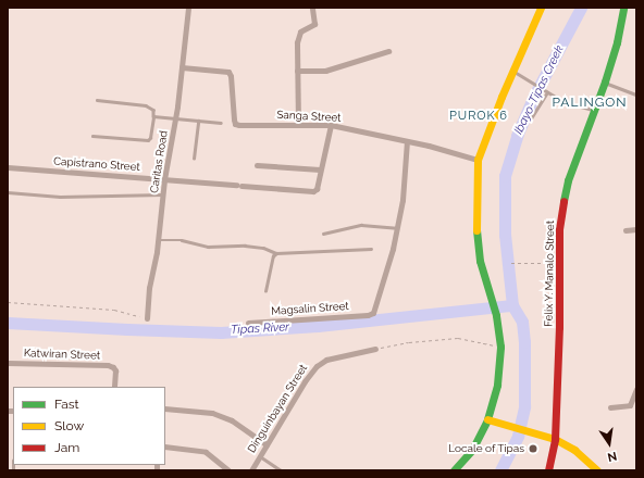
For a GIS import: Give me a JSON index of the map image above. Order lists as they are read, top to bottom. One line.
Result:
{"streets":{"street":["Sanga Street","Caritas Road","Capistrano Street","Felix Y. Manalo Street","Magsalin Street","Katwiran Street","Dinguinbayan Street"]},"crossings":[["Sanga Street","Caritas Road"],["Sanga Street","Capistrano Street"],["Caritas Road","Capistrano Street"]],"districts":["PALINGON","PUROK 6"],"water":["Ibayo-Tipas Creek","Tipas River"],"places":["Locale of Tipas"],"legend":["Fast","Slow","Jam"],"north":"bottom"}
